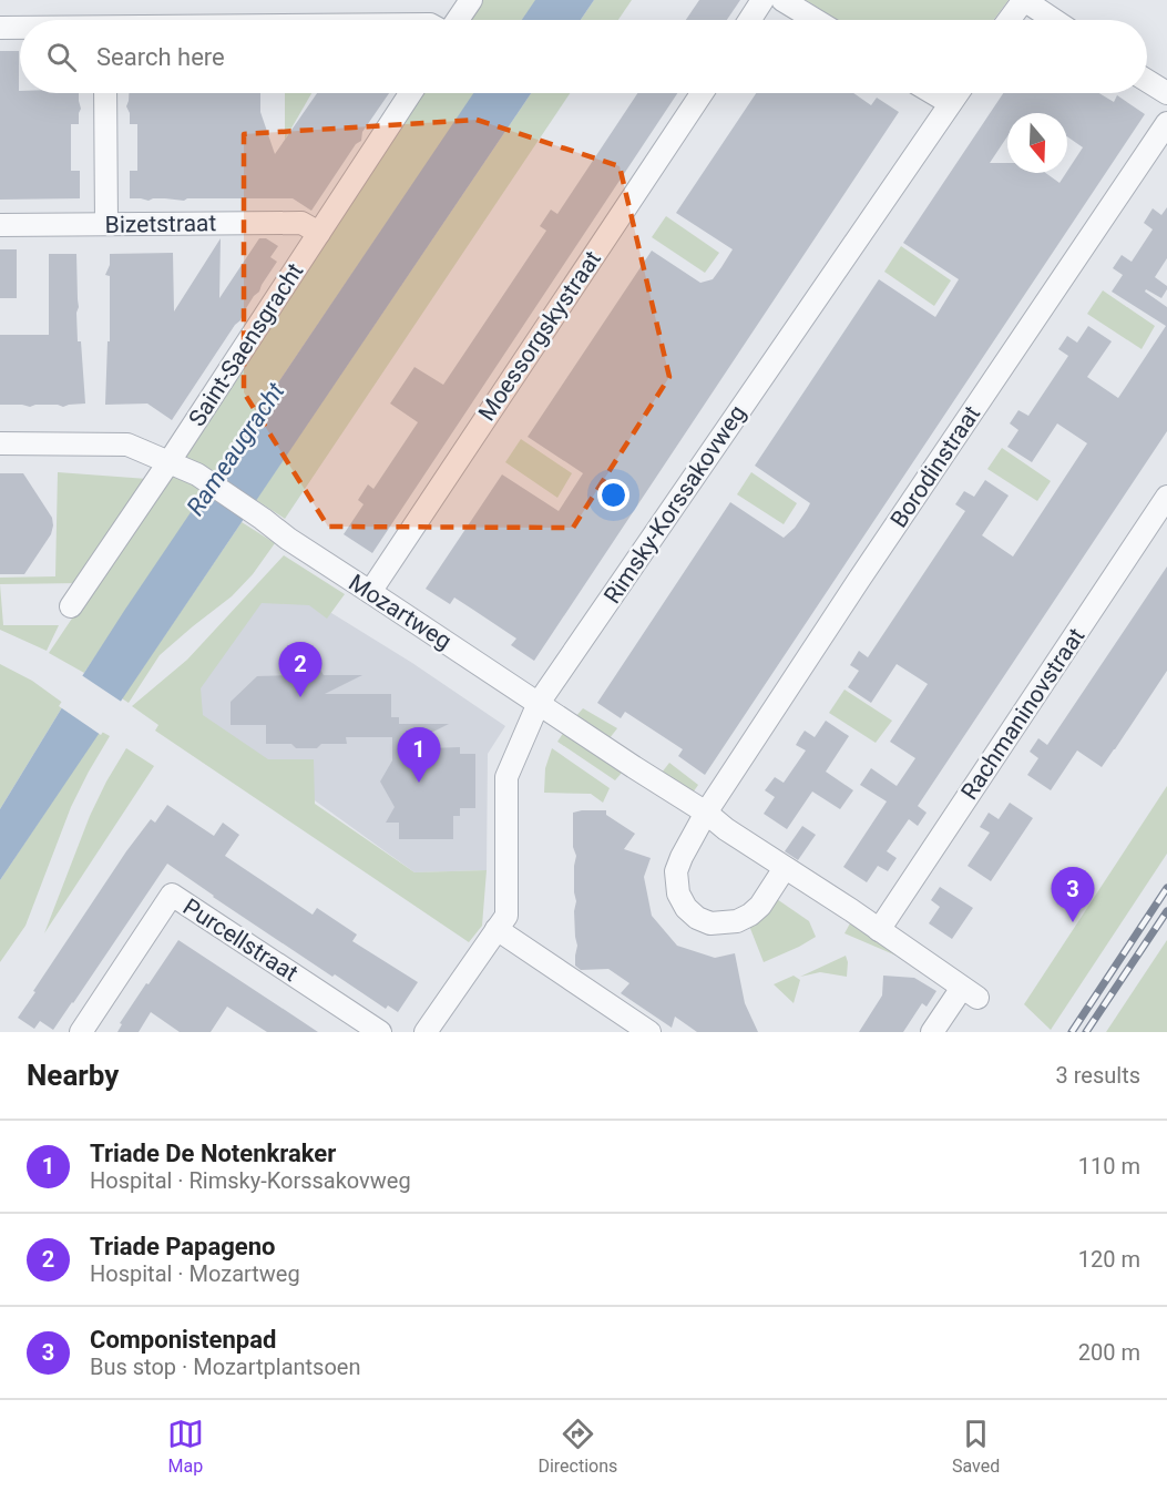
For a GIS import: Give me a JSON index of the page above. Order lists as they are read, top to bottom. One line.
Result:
{"streets":{"street":["Bizetstraat","Moessorgskystraat","Saint-Saensgracht","Borodinstraat","Rimsky-Korssakovweg","Mozartweg","Rachmaninovstraat","Purcellstraat"]},"crossings":[["Bizetstraat","Saint-Saensgracht"],["Moessorgskystraat","Mozartweg"],["Saint-Saensgracht","Mozartweg"],["Borodinstraat","Mozartweg"],["Rimsky-Korssakovweg","Mozartweg"],["Mozartweg","Rachmaninovstraat"]],"water":["Rameaugracht"],"north":"bottom","page":{"search":"Search here","pins":["2","1","3"],"heading":["Nearby","3 results"],"list":[{"mark":"1","name":"Triade De Notenkraker","note":"Hospital · Rimsky-Korssakovweg","value":"110 m"},{"mark":"2","name":"Triade Papageno","note":"Hospital · Mozartweg","value":"120 m"},{"mark":"3","name":"Componistenpad","note":"Bus stop · Mozartplantsoen","value":"200 m"}],"nav":["Map","Directions","Saved"]}}
